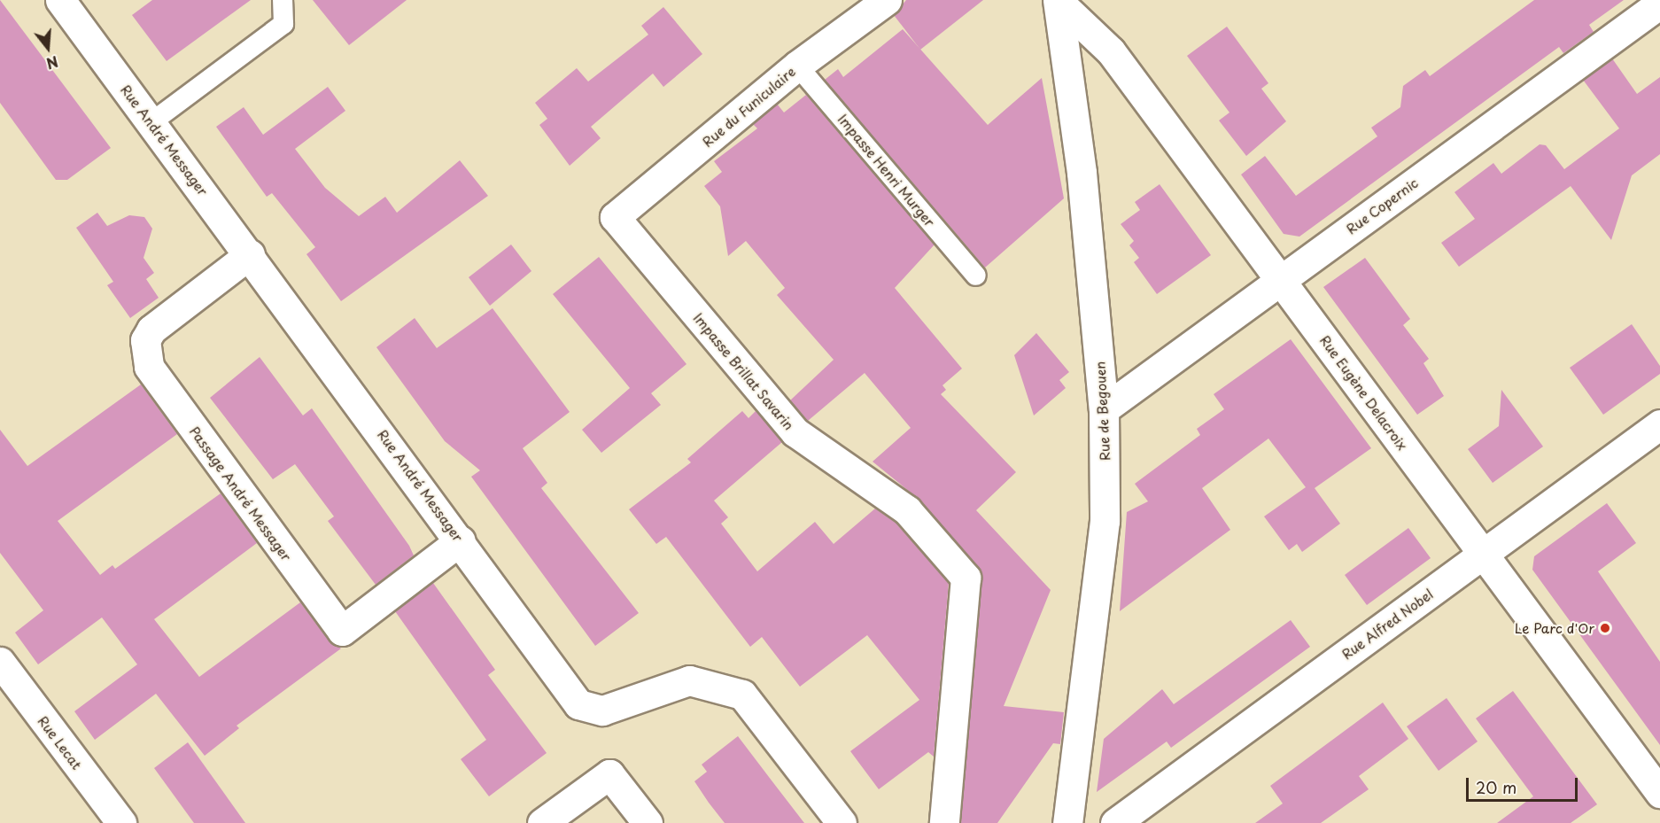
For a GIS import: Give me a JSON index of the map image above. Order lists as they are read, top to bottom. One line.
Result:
{"streets":{"street":["Rue du Funiculaire","Rue André Messager","Rue Copernic","Impasse Brillat Savarin","Rue Eugène Delacroix","Rue de Begouen","Passage André Messager","Rue Alfred Nobel","Rue Lecat"],"lane":["Impasse Henri Murger"]},"crossings":[["Rue du Funiculaire","Impasse Henri Murger"],["Rue du Funiculaire","Impasse Brillat Savarin"],["Rue André Messager","Passage André Messager"],["Rue Copernic","Rue Eugène Delacroix"],["Rue Copernic","Rue de Begouen"],["Rue Eugène Delacroix","Rue de Begouen"],["Rue Eugène Delacroix","Rue Alfred Nobel"]],"places":["Le Parc d'Or"],"scale_bar":"20 m","north":"bottom"}
